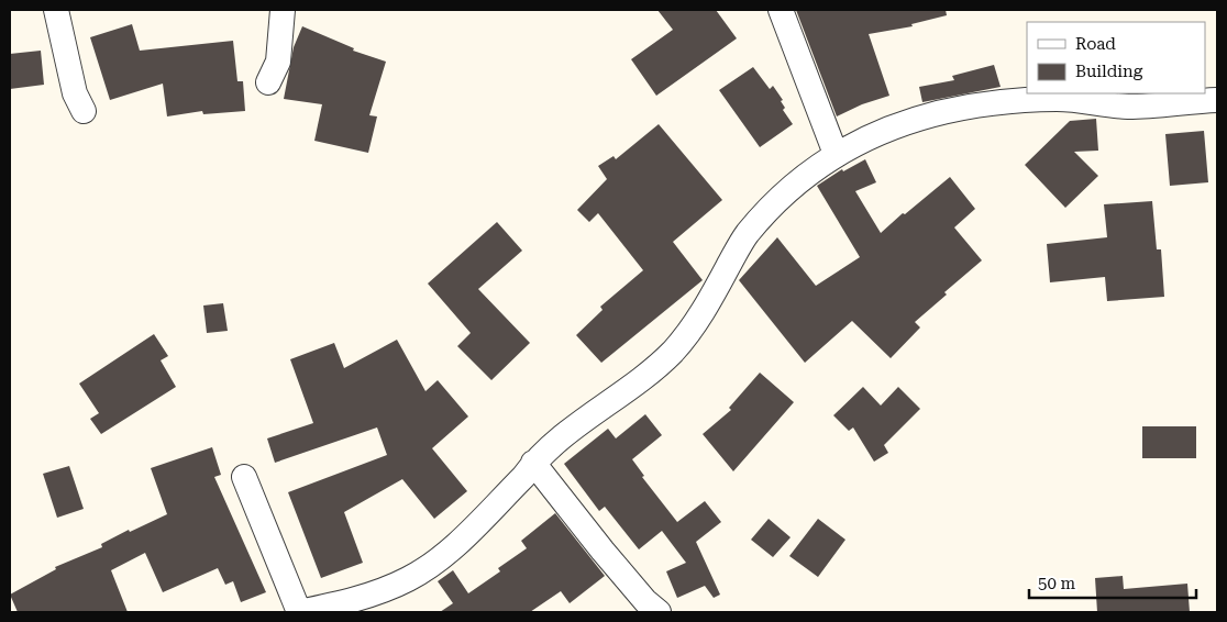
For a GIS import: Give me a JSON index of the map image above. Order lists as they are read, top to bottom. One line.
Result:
{"legend":["Road","Building"],"scale_bar":"50 m"}
